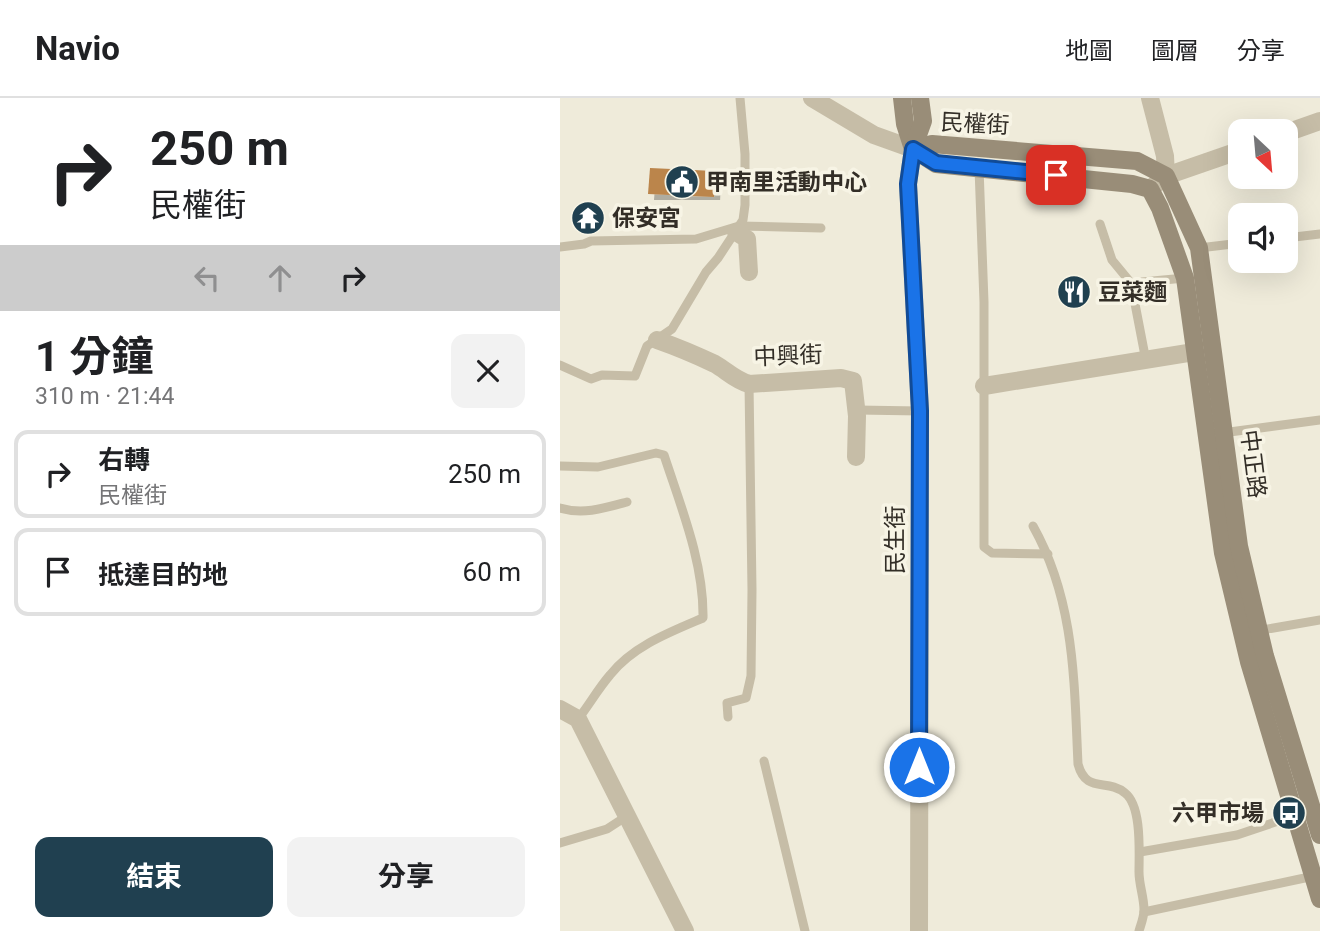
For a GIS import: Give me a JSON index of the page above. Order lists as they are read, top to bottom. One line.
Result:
{"streets":{"main road":["民權街","中正路"],"street":["中興街","民生街"]},"crossings":[["民權街","中正路"],["民權街","民生街"]],"places":{"public building":["甲南里活動中心"],"temple":["保安宮"],"restaurant":["豆菜麵"],"bus stop":["六甲市場"]},"north":"bottom right","page":{"header":"Navio","nav":["地圖","圖層","分享"],"turn":["250 m","民權街"],"heading":["1 分鐘","310 m · 21:44"],"list":[{"name":"右轉","note":"民權街","value":"250 m"},{"name":"抵達目的地","value":"60 m"}],"buttons":["結束","分享"]}}
